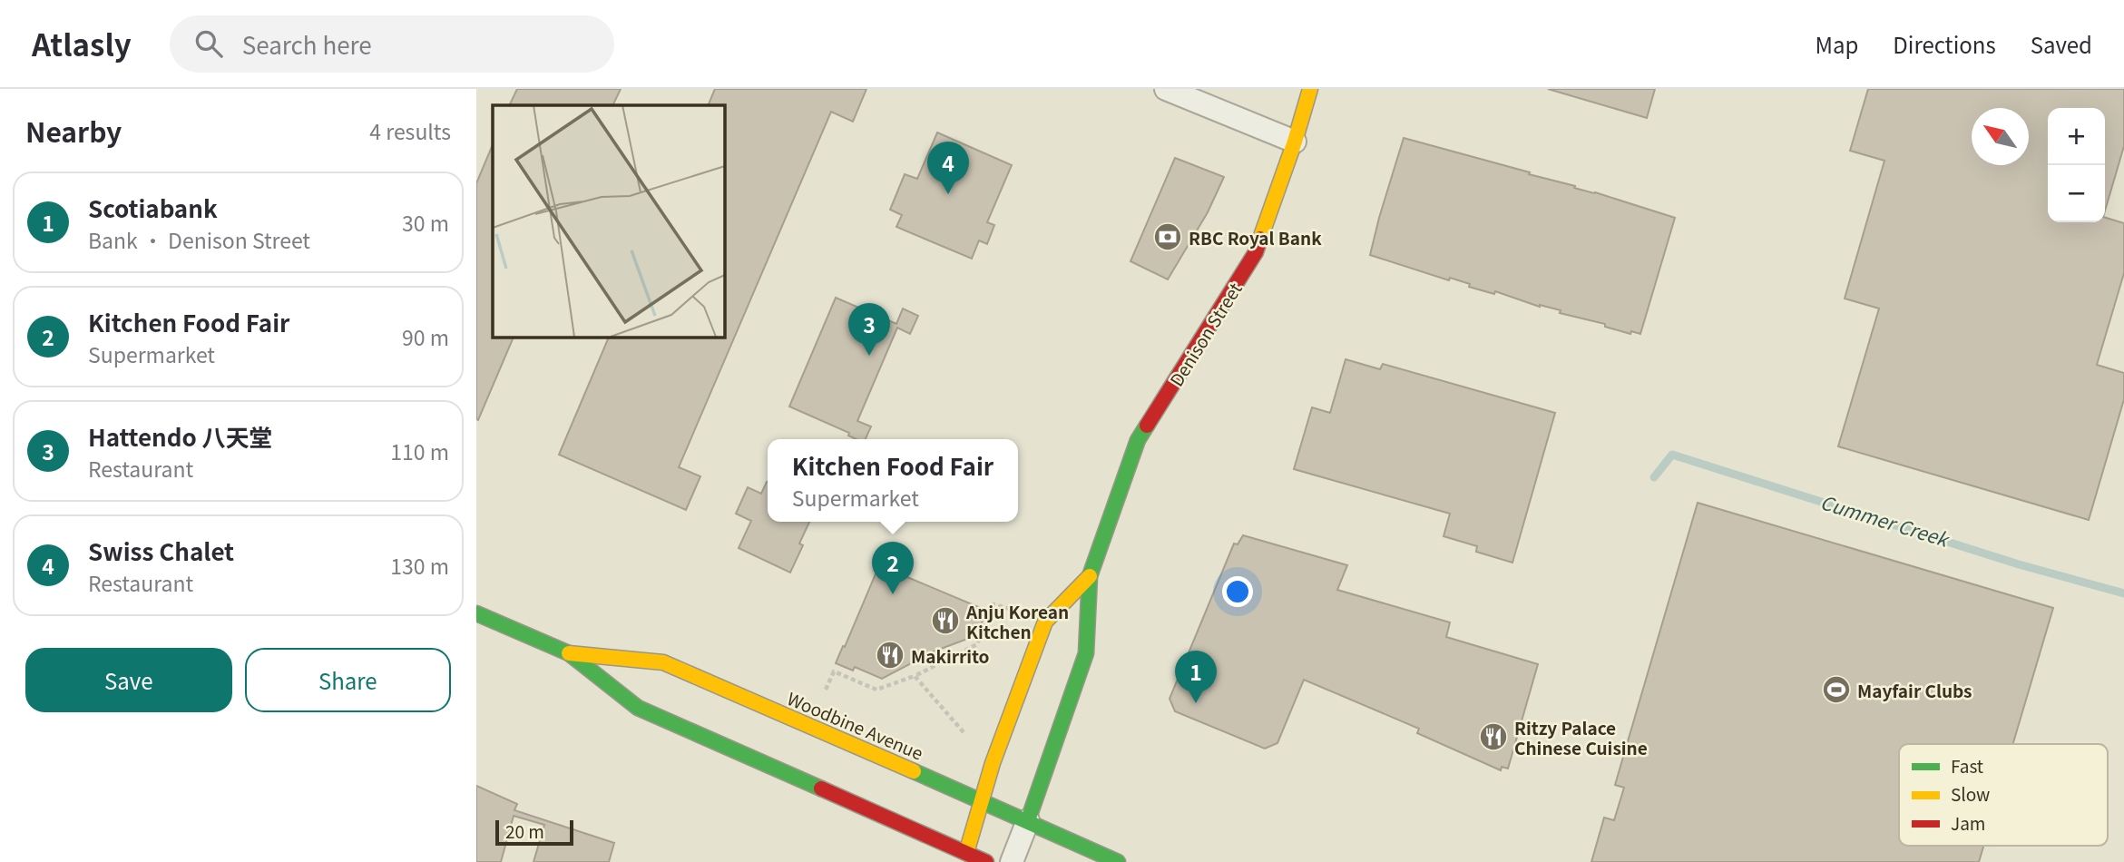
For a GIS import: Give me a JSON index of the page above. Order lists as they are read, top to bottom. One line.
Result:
{"streets":{"main road":["Denison Street","Woodbine Avenue"]},"crossings":[["Denison Street","Woodbine Avenue"]],"water":["Cummer Creek"],"places":{"bank":["RBC Royal Bank"],"restaurant":["Anju Korean Kitchen","Makirrito","Ritzy Palace Chinese Cuisine"],"sports":["Mayfair Clubs"]},"legend":["Fast","Slow","Jam"],"scale_bar":"20 m","north":"top left","page":{"header":"Atlasly","search":"Search here","nav":["Map","Directions","Saved"],"heading":["Nearby","4 results"],"map_buttons":["+","−"],"pins":["4","3","2","1"],"list":[{"mark":"1","name":"Scotiabank","note":"Bank · Denison Street","value":"30 m"},{"mark":"2","name":"Kitchen Food Fair","note":"Supermarket","value":"90 m"},{"mark":"3","name":"Hattendo 八天堂","note":"Restaurant","value":"110 m"},{"mark":"4","name":"Swiss Chalet","note":"Restaurant","value":"130 m"}],"popup":["Kitchen Food Fair","Supermarket"],"buttons":["Save","Share"],"scale":"20 m"}}
